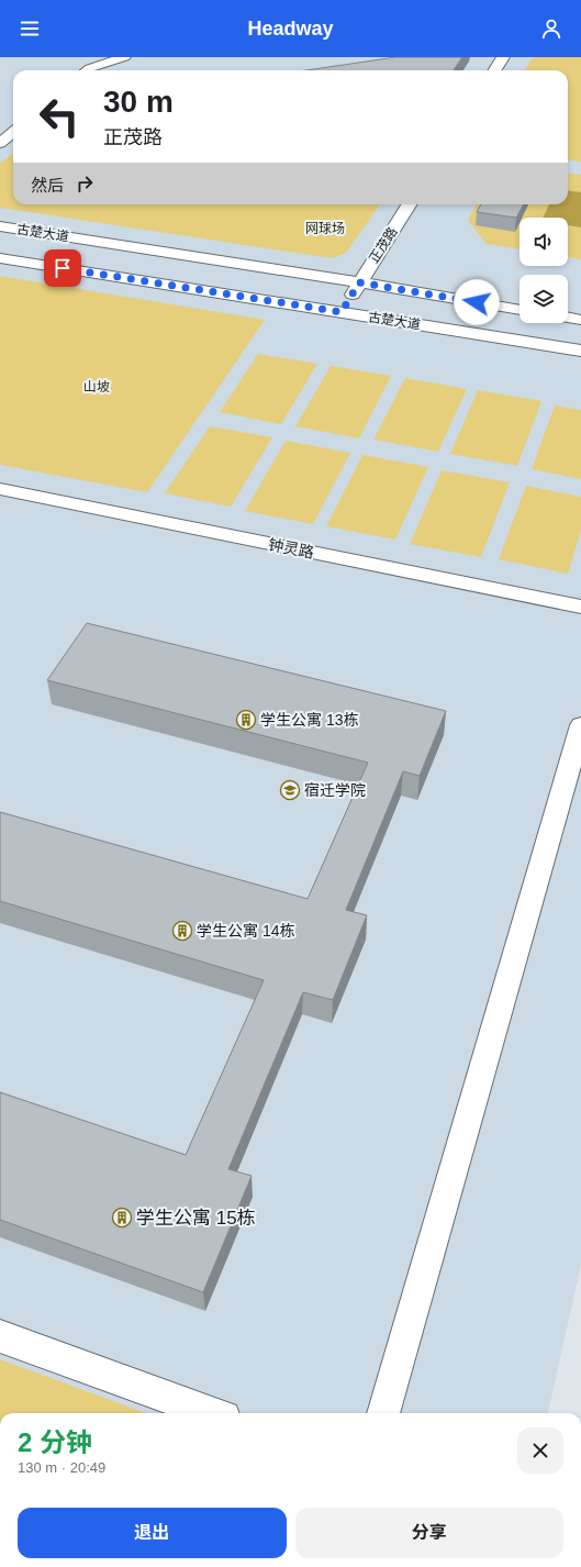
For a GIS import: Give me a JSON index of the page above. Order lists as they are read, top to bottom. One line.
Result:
{"streets":{"lane":["古楚大道","正茂路","钟灵路"]},"crossings":[["古楚大道","正茂路"]],"parks":["网球场","山坡"],"places":{"building":["学生公寓 13栋","学生公寓 14栋","学生公寓 15栋"],"school or university":["宿迁学院"]},"page":{"header":"Headway","turn":["30 m","正茂路"],"then":"然后","heading":["2 分钟","130 m · 20:49"],"buttons":["退出","分享"]}}
